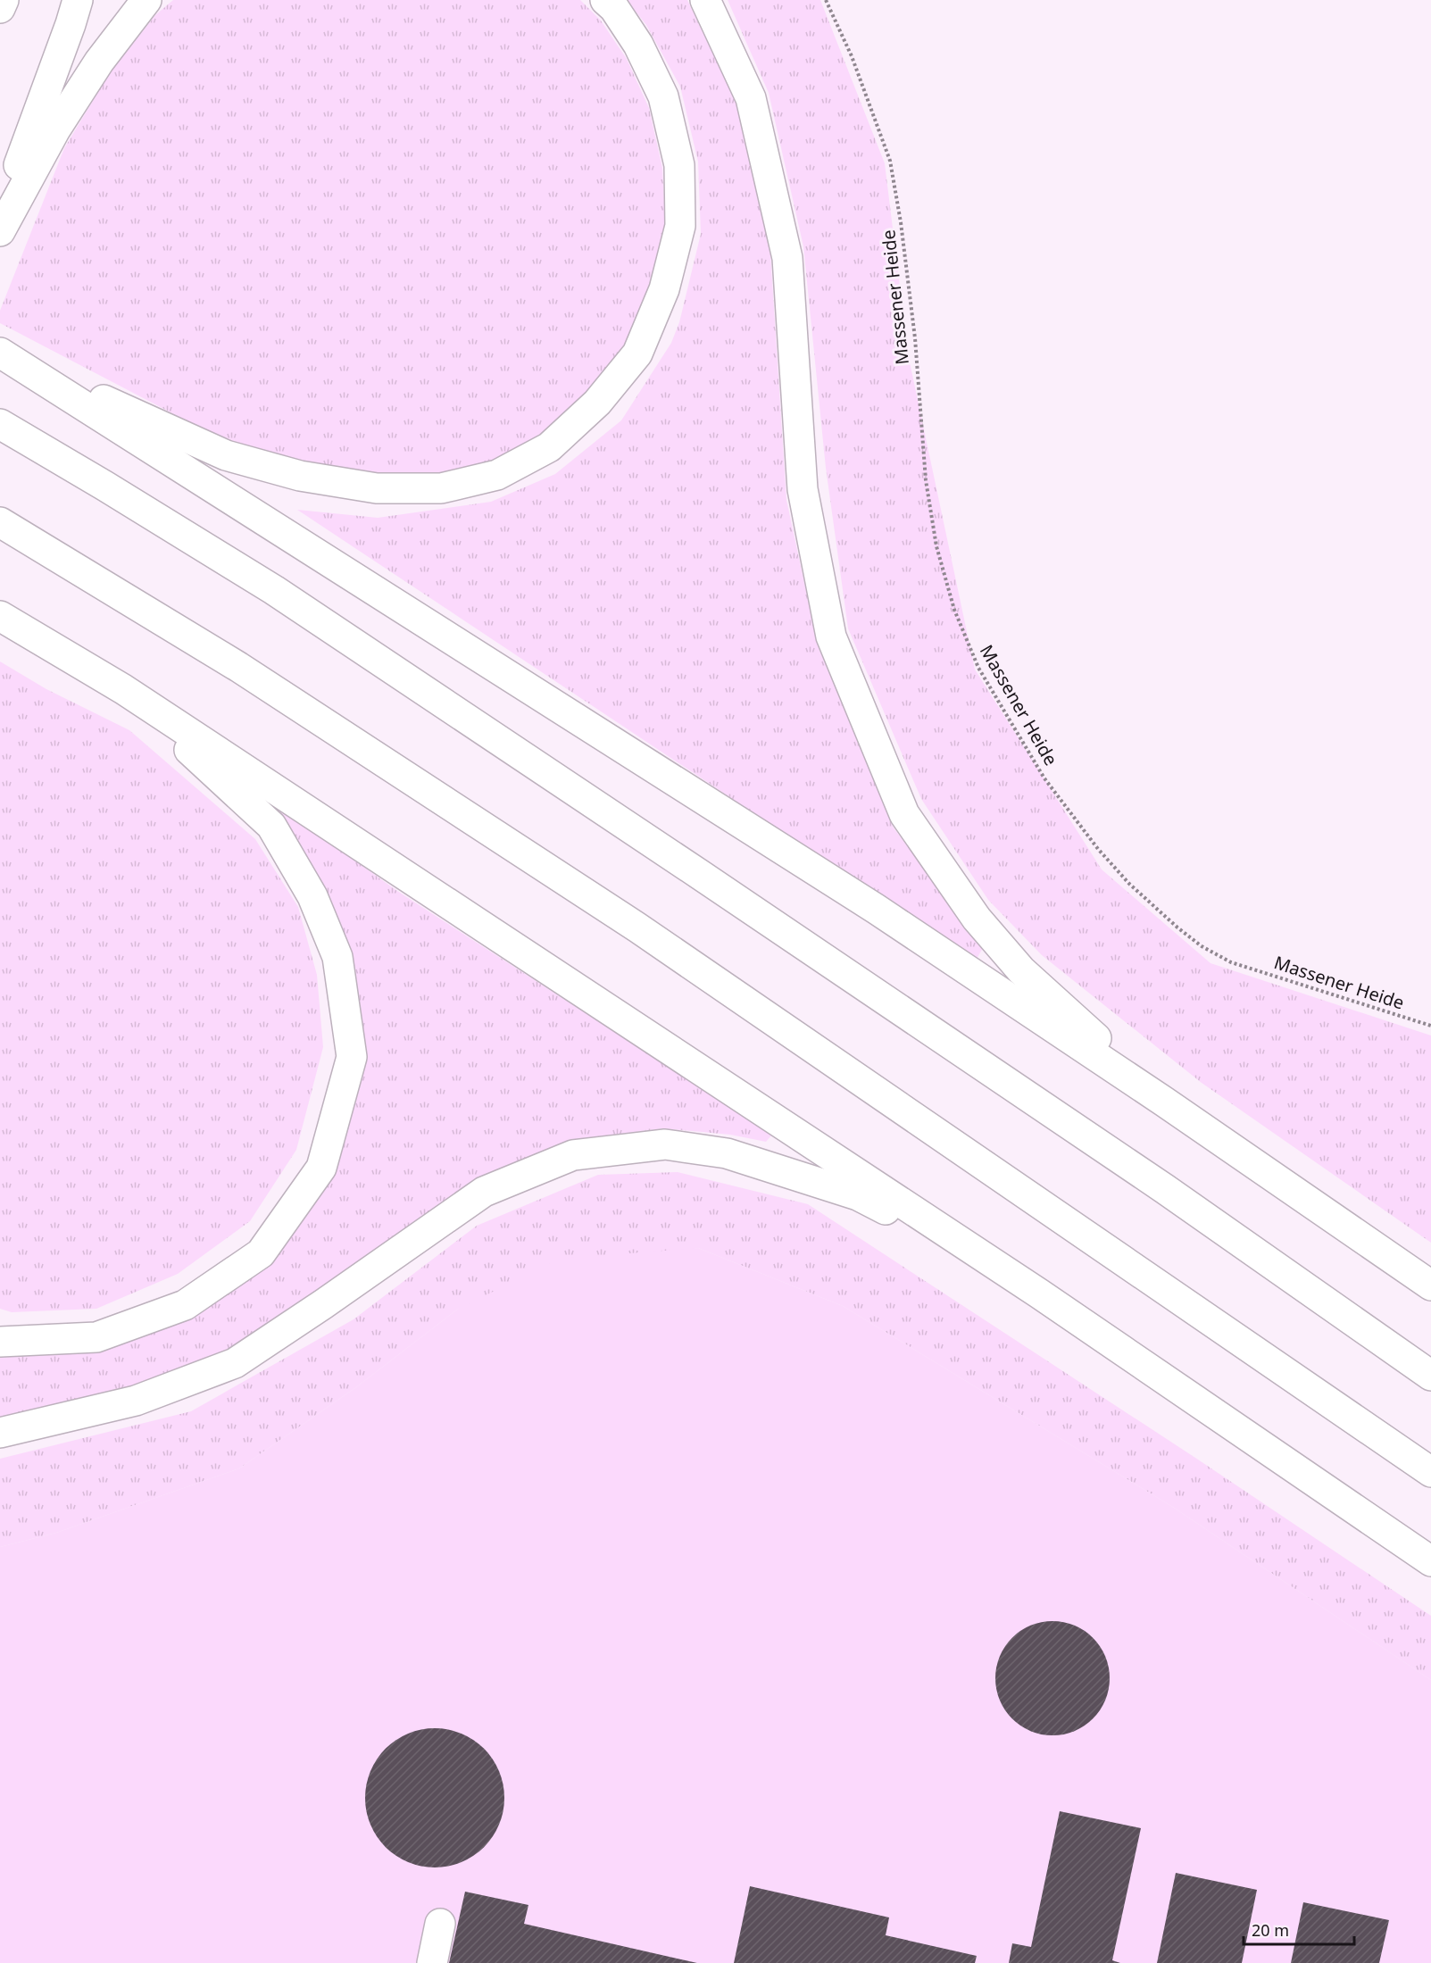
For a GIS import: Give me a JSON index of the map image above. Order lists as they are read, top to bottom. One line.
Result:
{"streets":{"path":["Massener Heide"]},"scale_bar":"20 m"}
